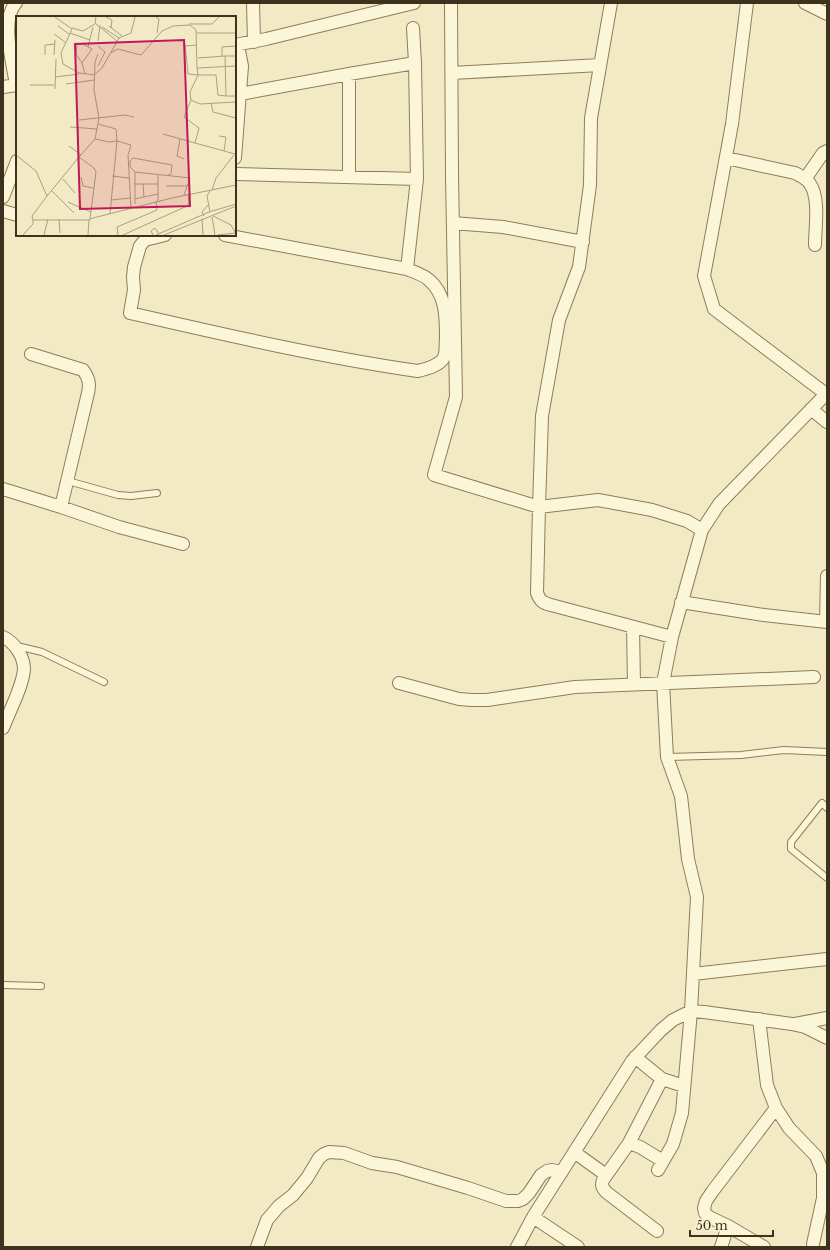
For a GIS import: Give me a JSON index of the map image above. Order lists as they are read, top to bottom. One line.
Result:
{"scale_bar":"50 m"}
